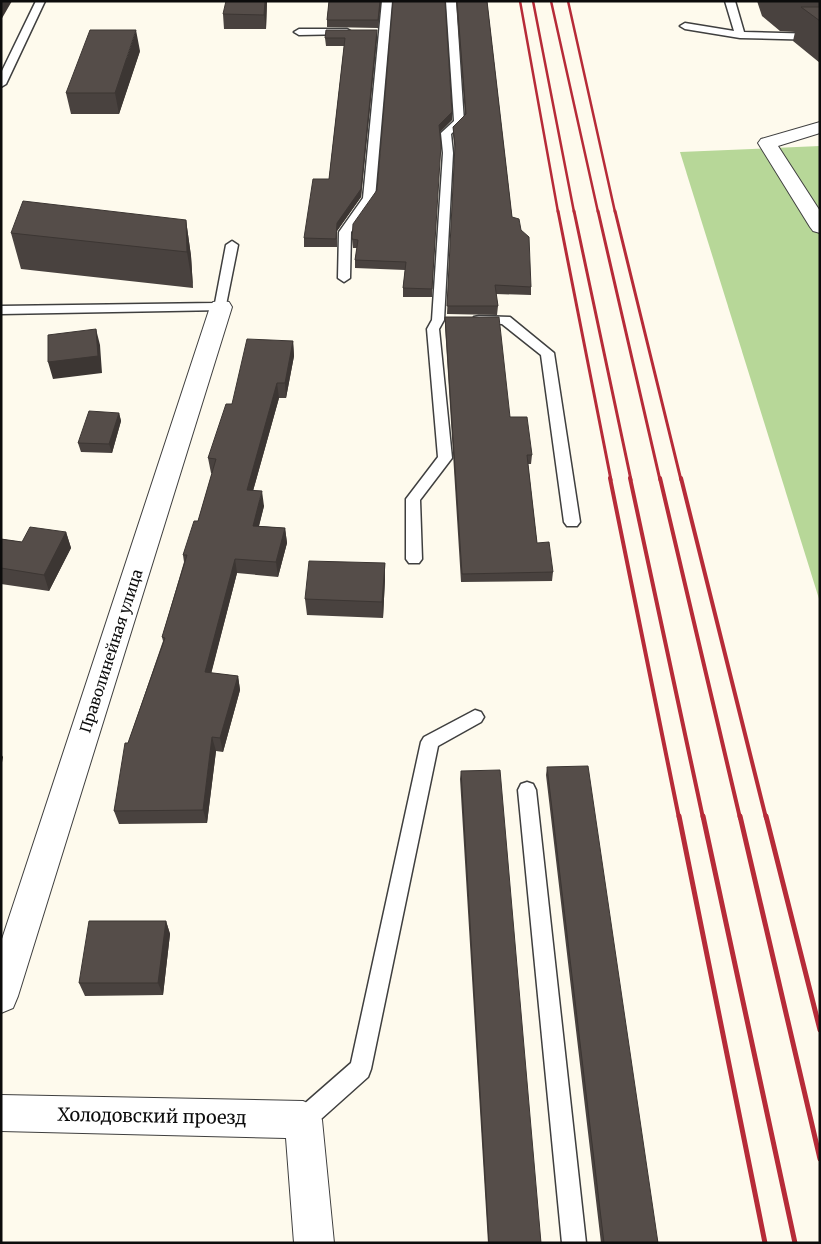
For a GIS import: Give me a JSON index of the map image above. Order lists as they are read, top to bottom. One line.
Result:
{"streets":{"street":["Праволинейная улица","Холодовский проезд"]}}
